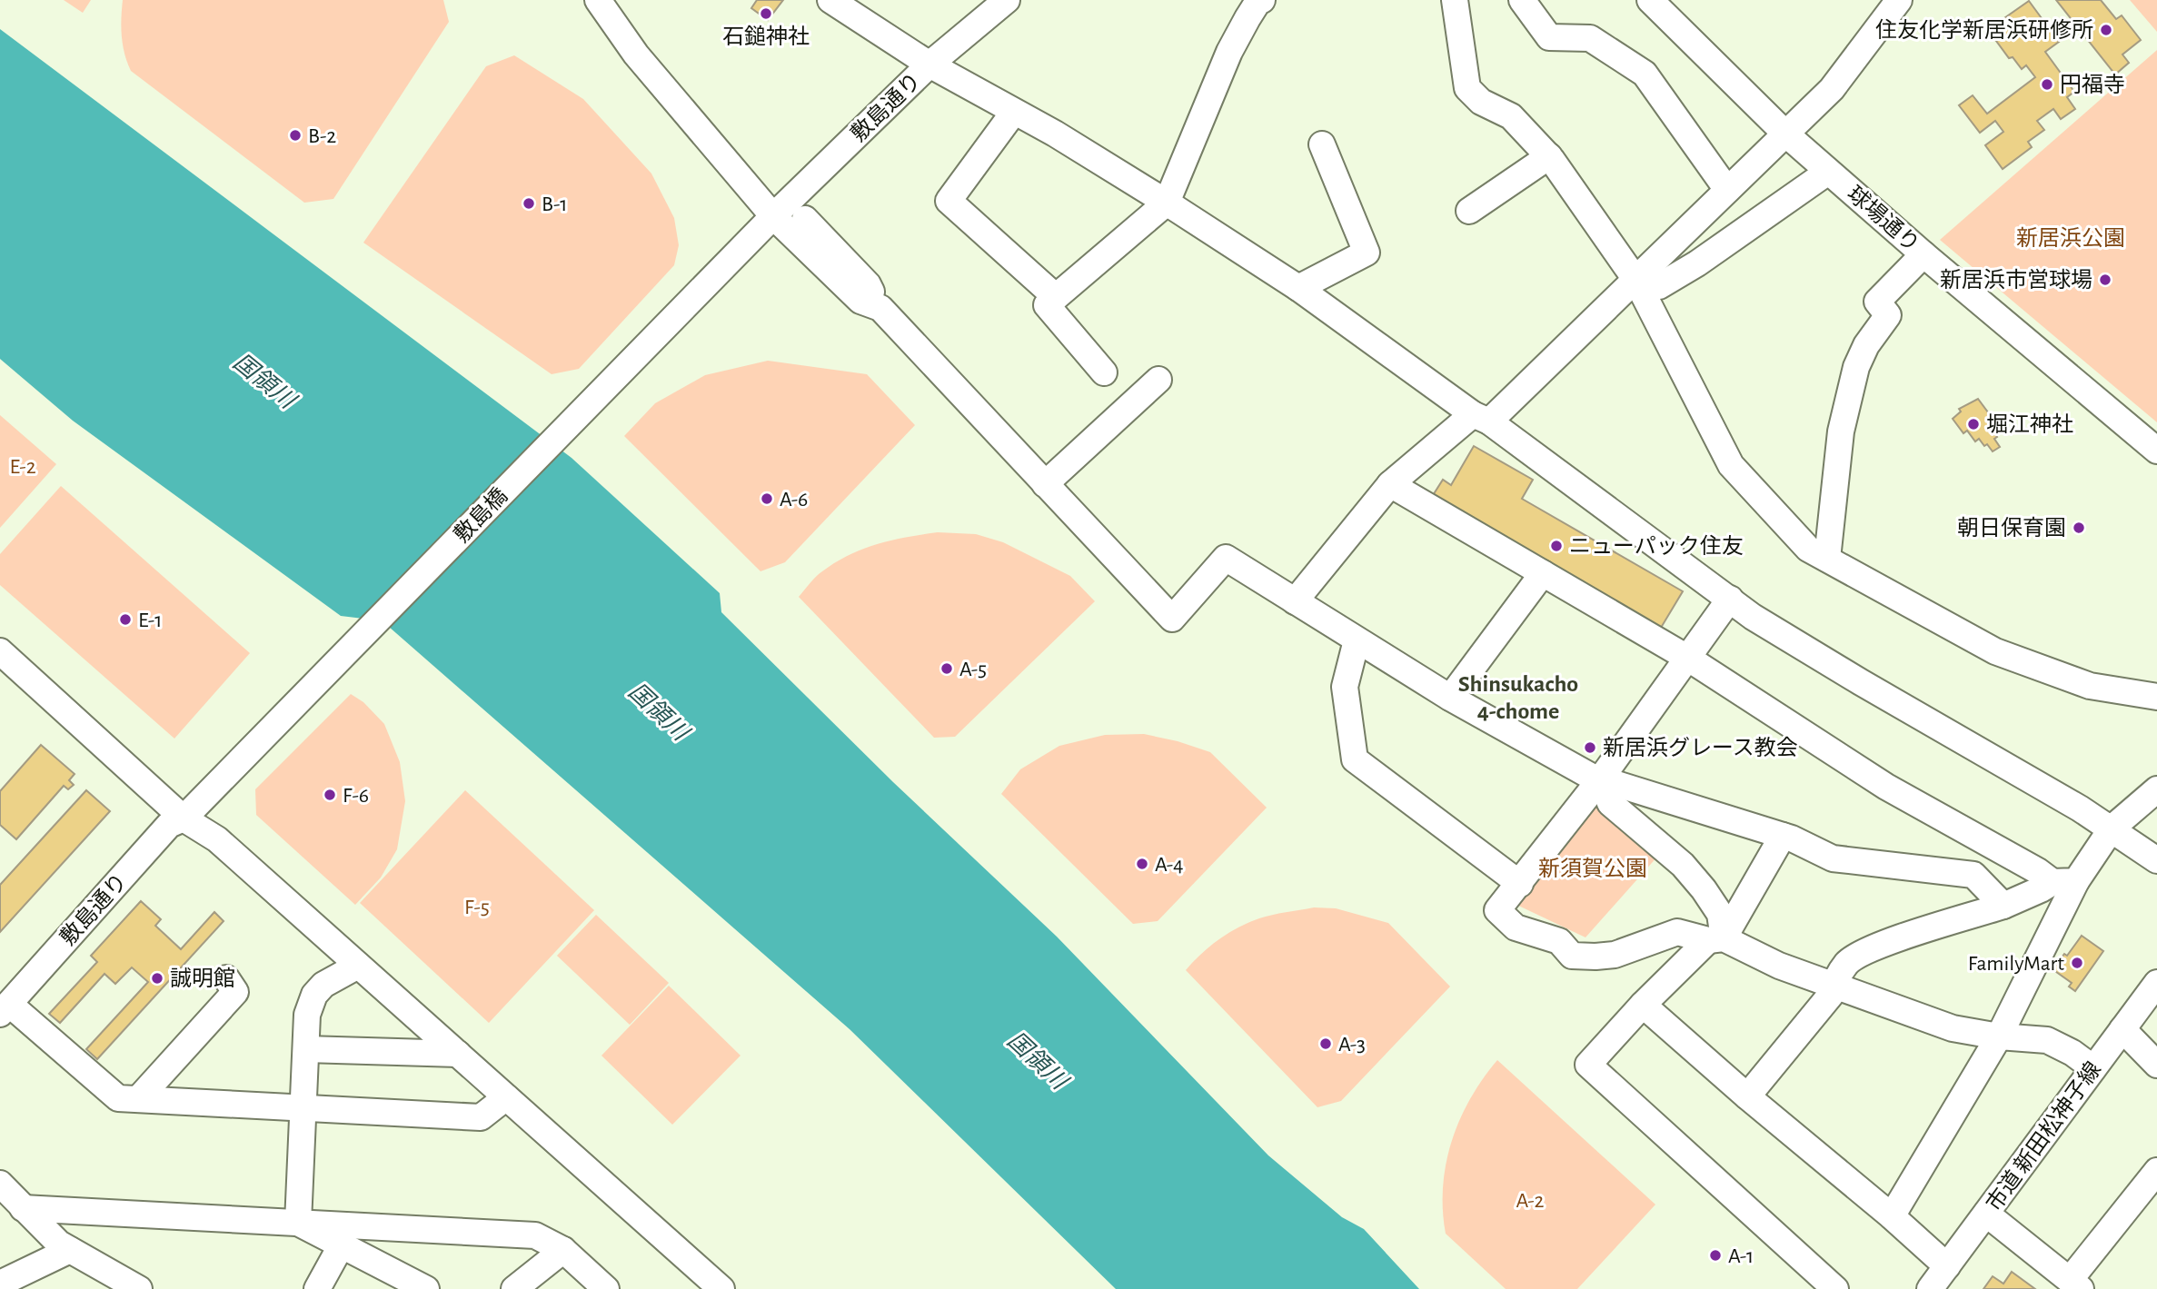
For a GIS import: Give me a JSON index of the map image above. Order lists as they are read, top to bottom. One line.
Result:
{"streets":{"street":["敷島通り","球場通り","敷島橋","市道 新田松神子線"]},"crossings":[["敷島通り","敷島橋"]],"districts":["Shinsukacho 4-chome"],"water":["国領川"],"parks":["新居浜公園","E-2","新須賀公園","F-5","A-2"],"places":["石鎚神社","住友化学新居浜研修所","円福寺","B-2","B-1","新居浜市営球場","堀江神社","A-6","朝日保育園","ニューパック住友","E-1","A-5","新居浜グレース教会","F-6","A-4","FamilyMart","誠明館","A-3","A-1"]}
